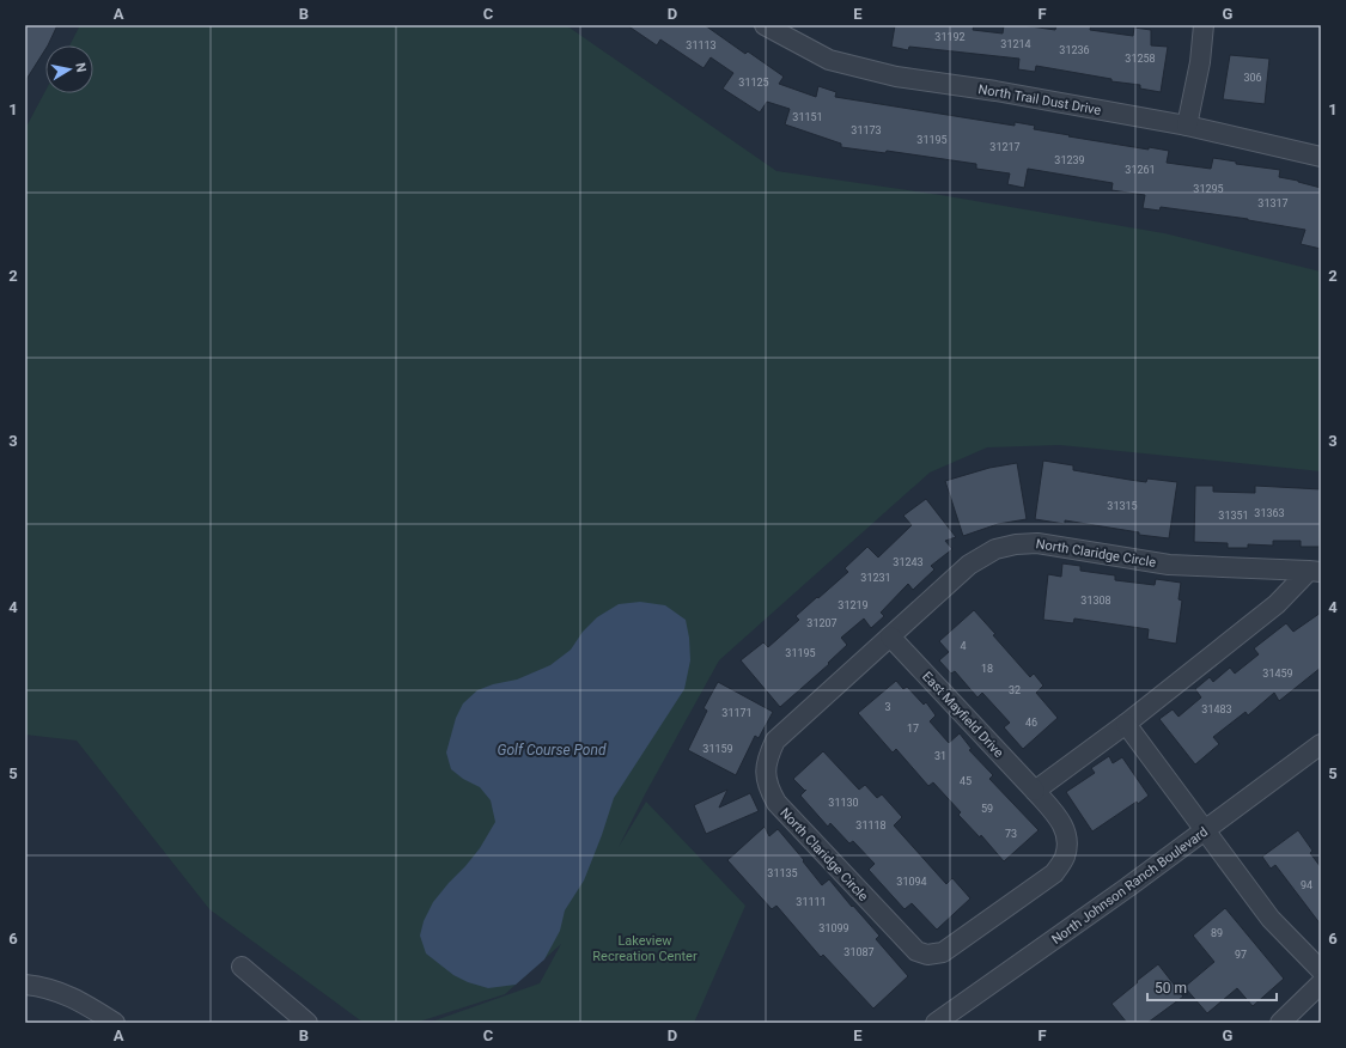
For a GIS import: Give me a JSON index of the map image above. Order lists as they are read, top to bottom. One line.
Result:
{"streets":{"street":["North Trail Dust Drive","North Claridge Circle","East Mayfield Drive","North Johnson Ranch Boulevard"]},"crossings":[["North Claridge Circle","East Mayfield Drive"]],"water":["Golf Course Pond"],"parks":["Lakeview Recreation Center"],"house_numbers":["31192","31214","31113","31236","31258","306","31125","31151","31173","31195","31217","31239","31261","31295","31317","31315","31363","31351","31243","31231","31308","31219","31207","4","31195","18","31459","32","3","31483","31171","46","17","31159","31","45","31130","59","31118","73","31135","31094","94","31111","31099","89","31087","97"],"scale_bar":"50 m","north":"right","grid":{"columns":["A","B","C","D","E","F","G"],"rows":["1","2","3","4","5","6"]}}
